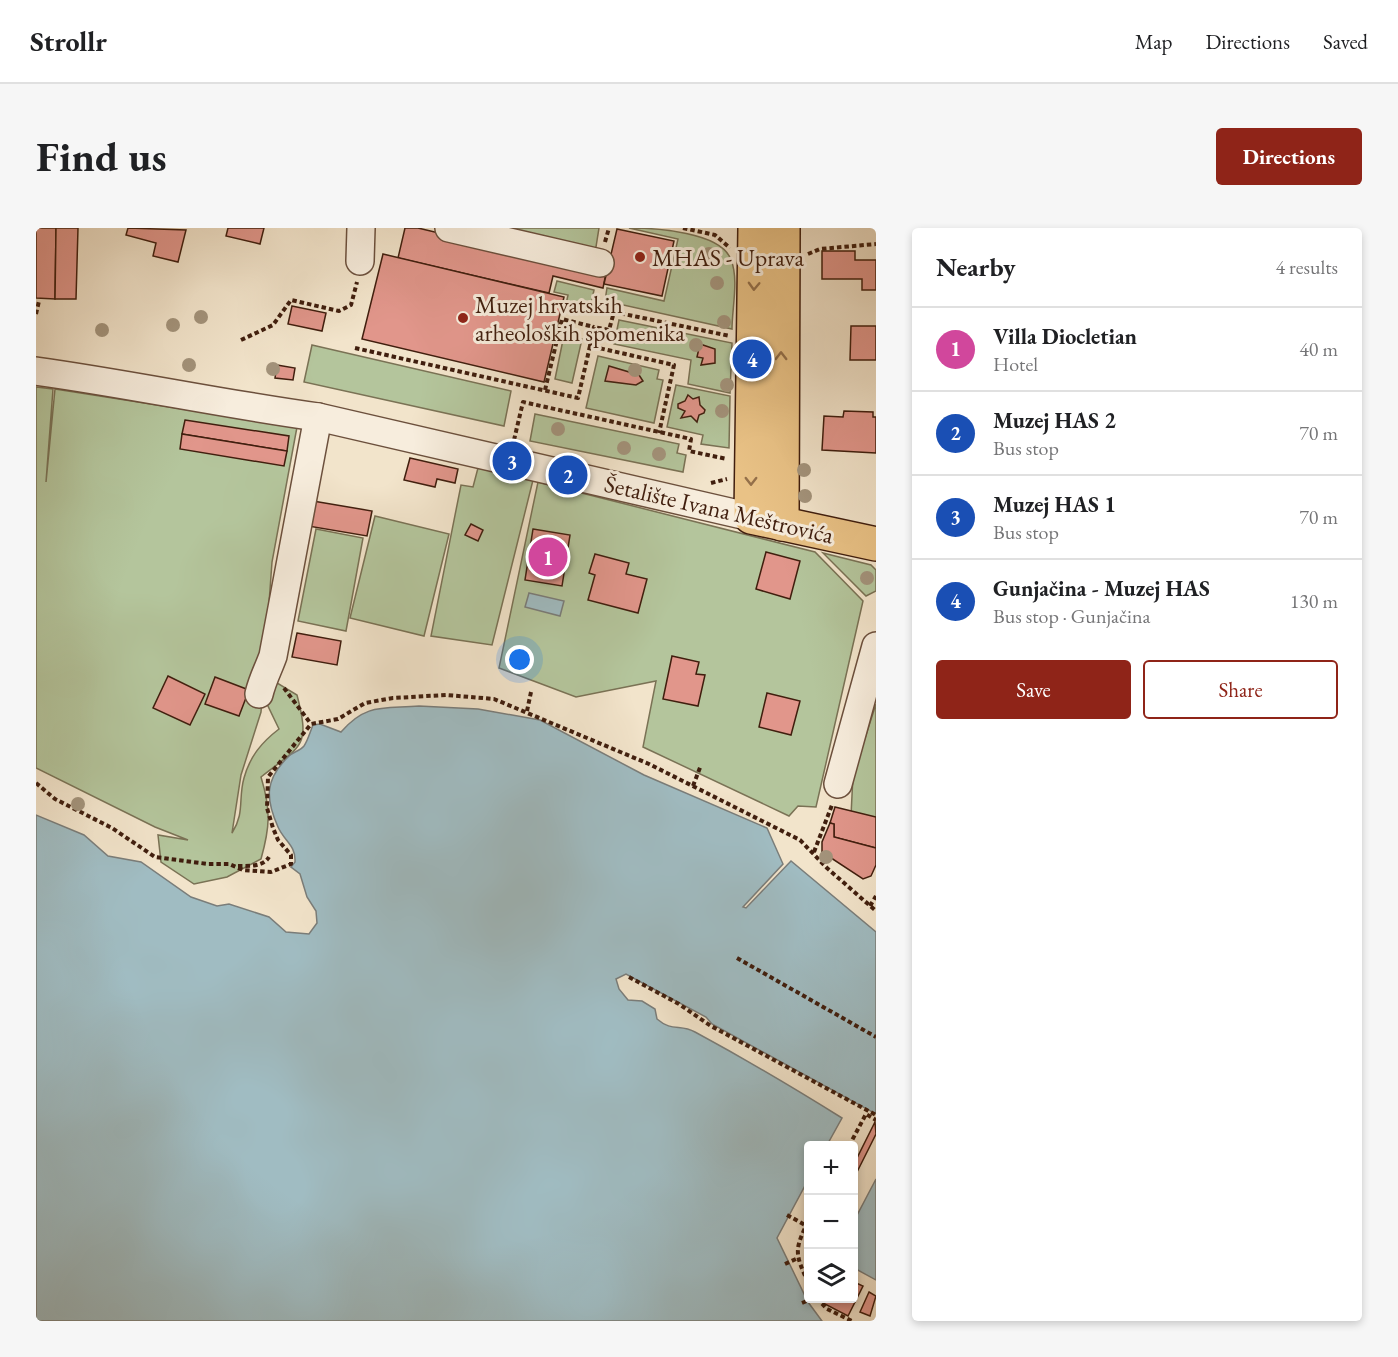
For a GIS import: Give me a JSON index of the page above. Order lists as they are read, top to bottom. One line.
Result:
{"streets":{"main road":["Šetalište Ivana Meštrovića"]},"places":["MHAS - Uprava","Muzej hrvatskih arheoloških spomenika"],"page":{"header":"Strollr","nav":["Map","Directions","Saved"],"buttons":["Directions",["Save","Share"]],"title":"Find us","heading":["Nearby","4 results"],"list":[{"mark":"1","name":"Villa Diocletian","note":"Hotel","value":"40 m"},{"mark":"2","name":"Muzej HAS 2","note":"Bus stop","value":"70 m"},{"mark":"3","name":"Muzej HAS 1","note":"Bus stop","value":"70 m"},{"mark":"4","name":"Gunjačina - Muzej HAS","note":"Bus stop · Gunjačina","value":"130 m"}],"pins":["4","3","2","1"],"map_buttons":["+","−"]}}
